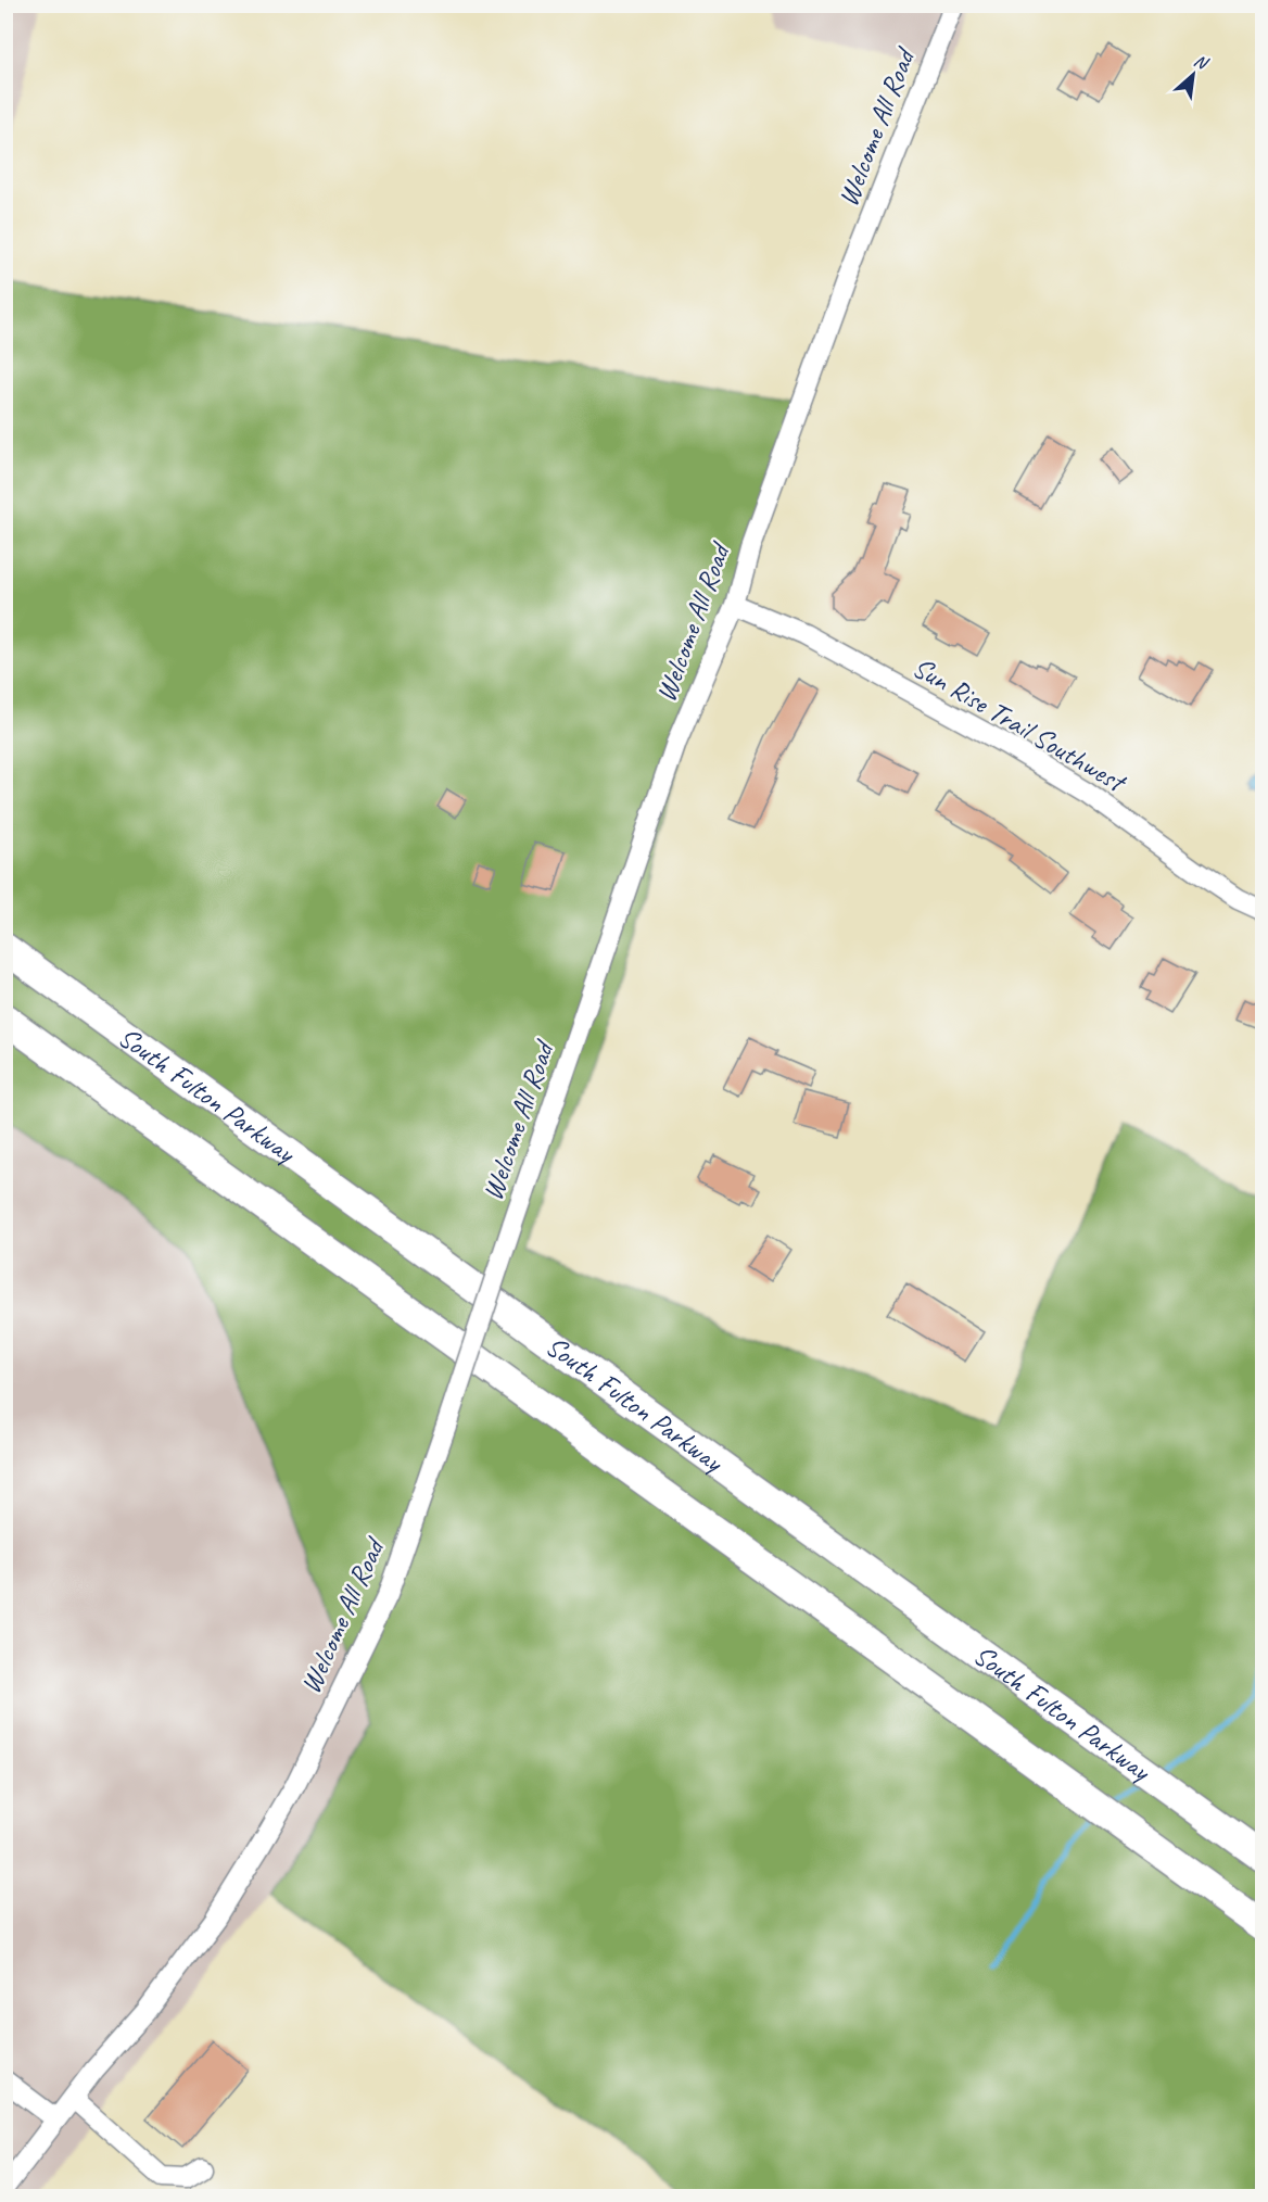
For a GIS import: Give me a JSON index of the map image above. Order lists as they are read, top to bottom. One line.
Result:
{"streets":{"highway":["South Fulton Parkway"],"street":["Welcome All Road","Sun Rise Trail Southwest"]},"crossings":[["Welcome All Road","Sun Rise Trail Southwest"]],"north":"top right"}
